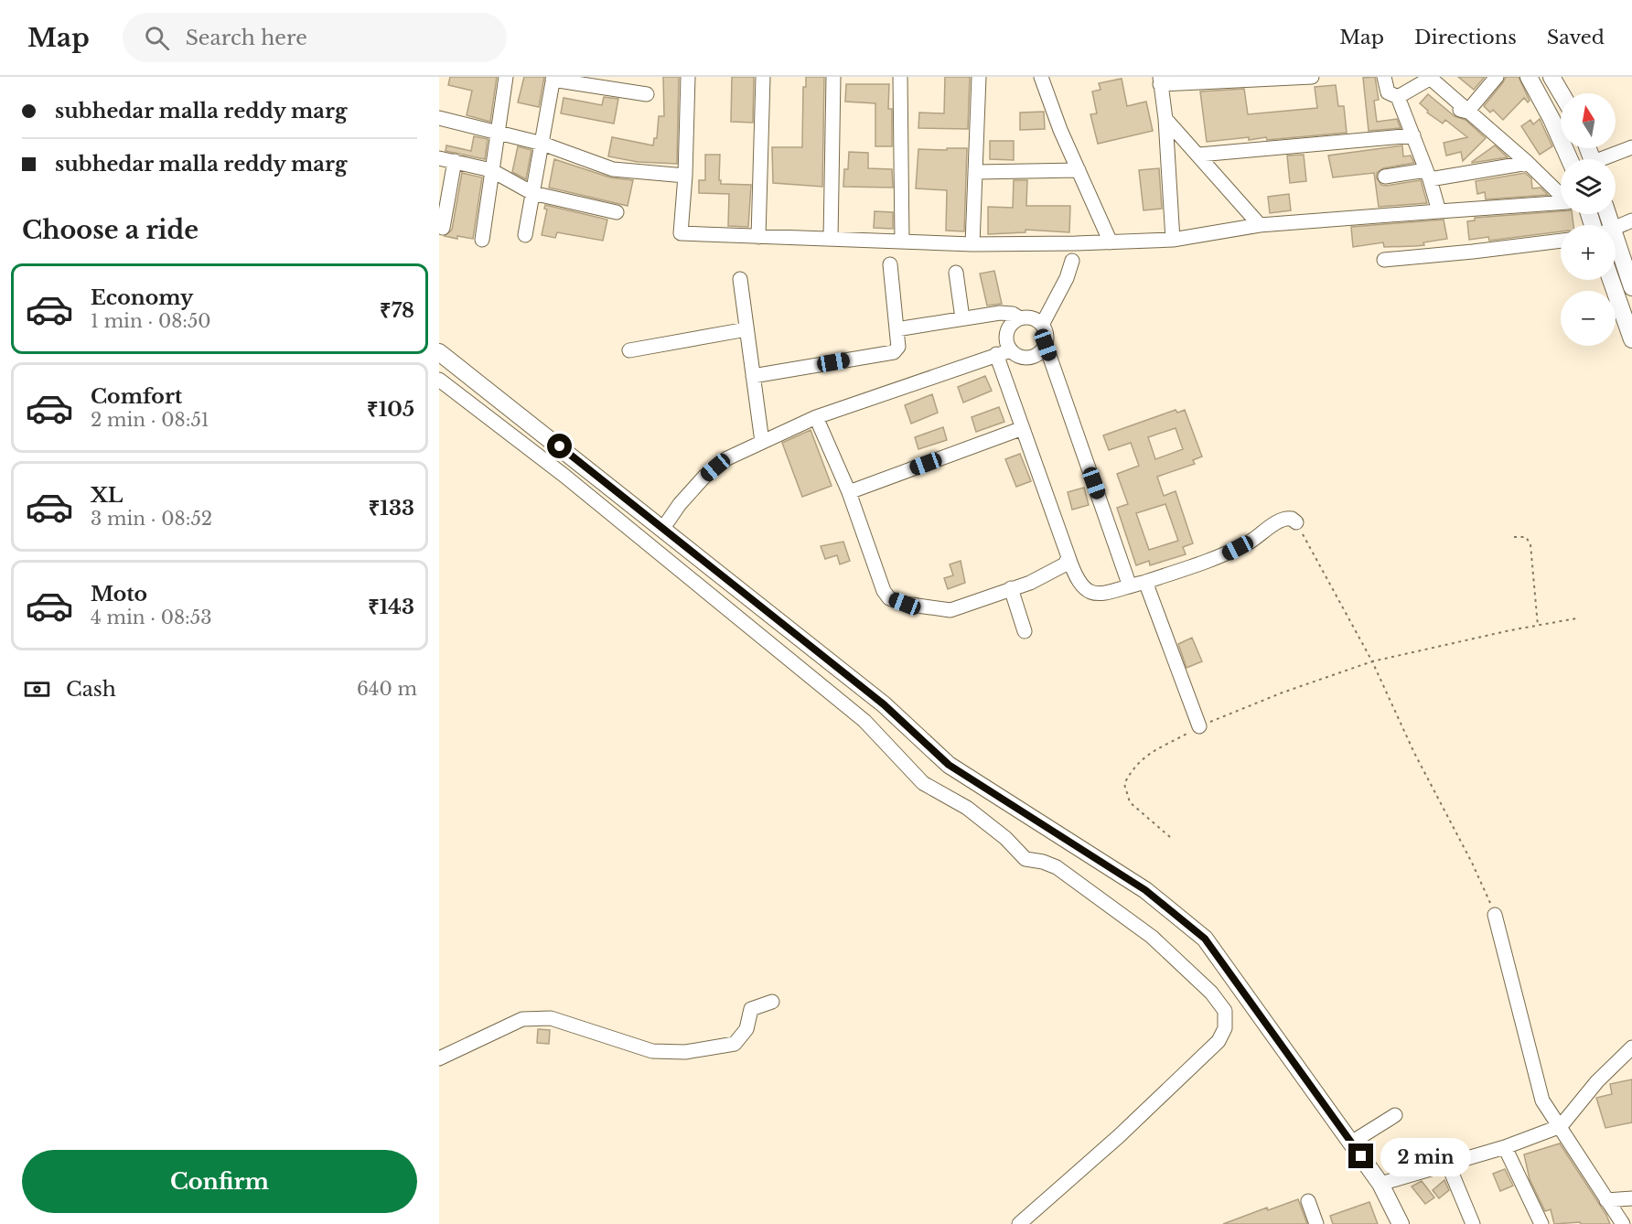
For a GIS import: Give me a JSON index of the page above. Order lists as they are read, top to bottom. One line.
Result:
{"north":"top","page":{"header":"Map","search":"Search here","nav":["Map","Directions","Saved"],"banner":["subhedar malla reddy marg","subhedar malla reddy marg"],"map_buttons":["+","−"],"heading":"Choose a ride","list":[{"name":"Economy","note":"1 min · 08:50","value":"₹78"},{"name":"Comfort","note":"2 min · 08:51","value":"₹105"},{"name":"XL","note":"3 min · 08:52","value":"₹133"},{"name":"Moto","note":"4 min · 08:53","value":"₹143"}],"pay":["Cash","640 m"],"bubble":"2 min","buttons":"Confirm"}}
